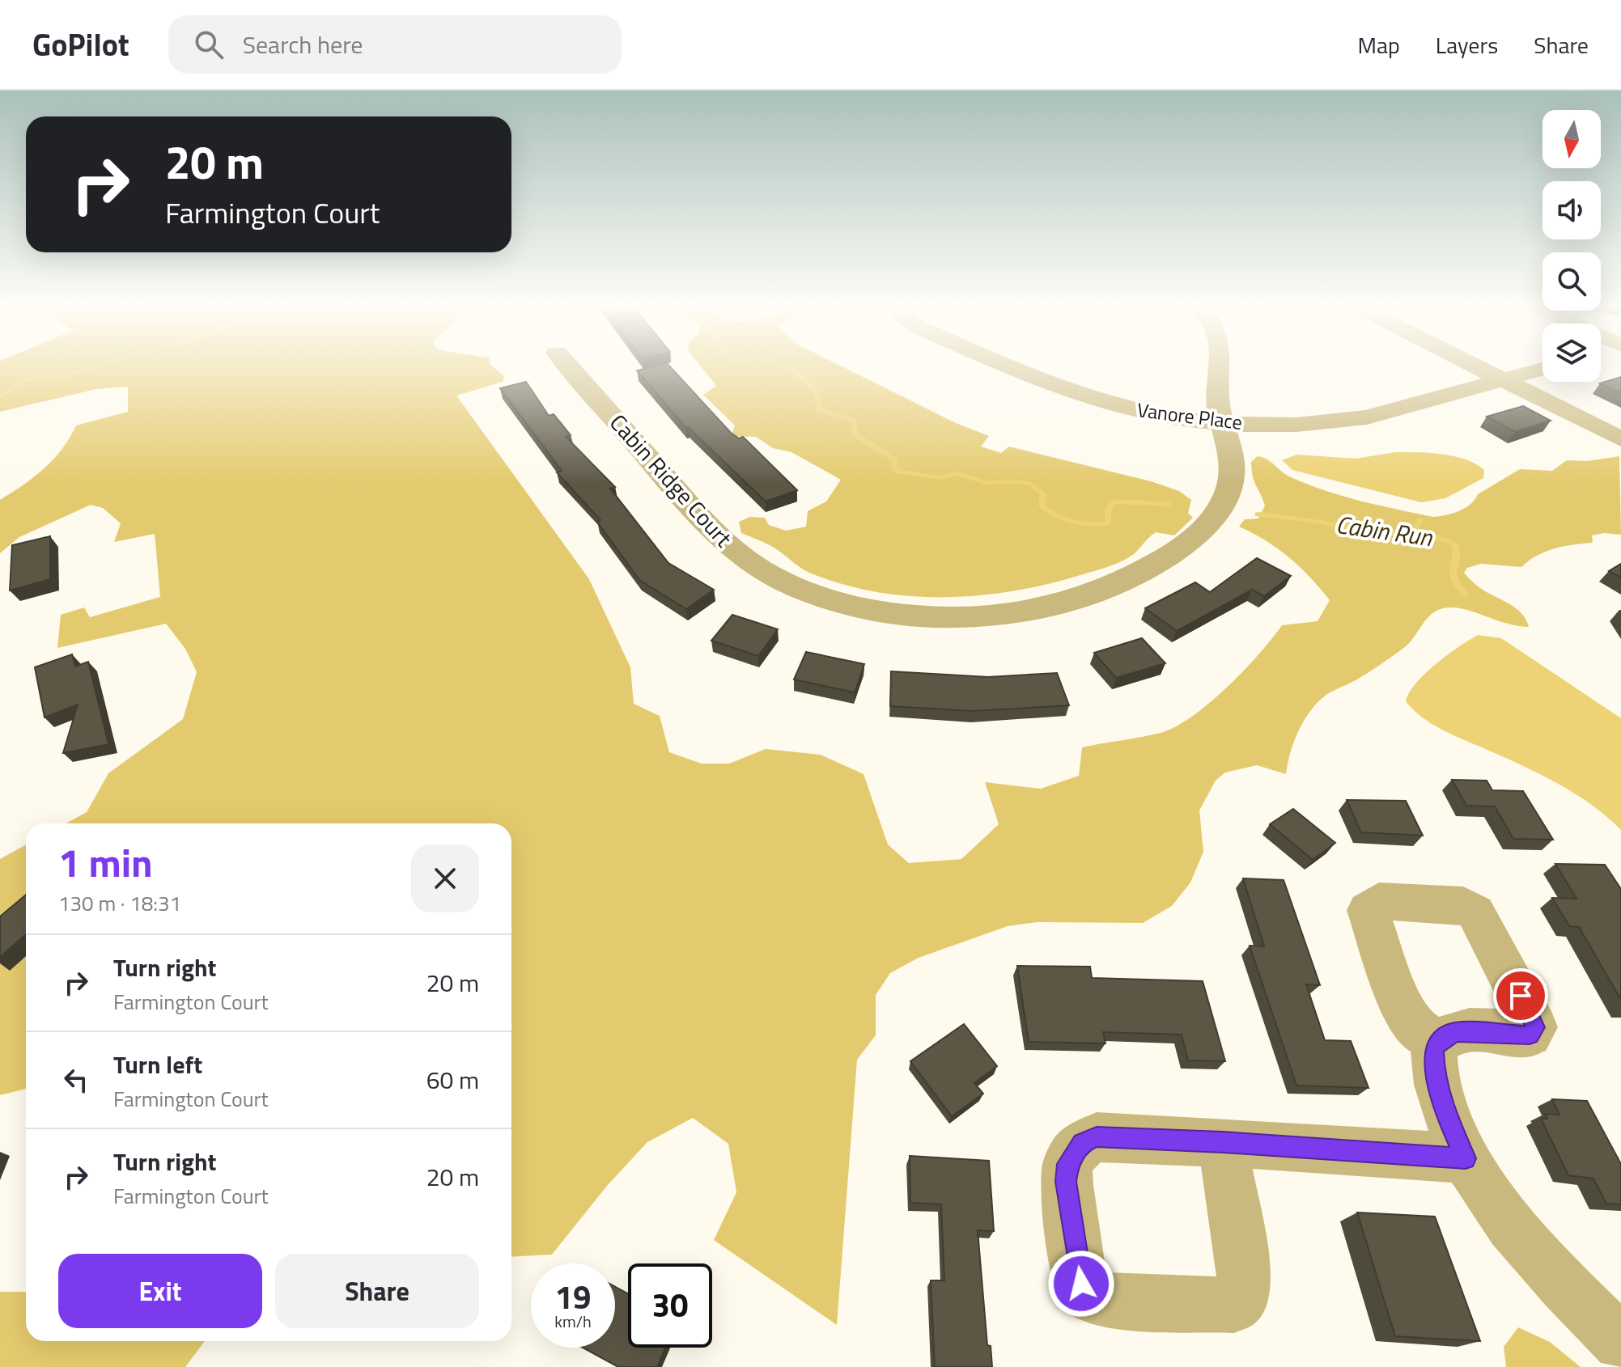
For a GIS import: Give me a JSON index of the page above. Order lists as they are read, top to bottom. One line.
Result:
{"streets":{"street":["Vanore Place","Cabin Ridge Court"]},"crossings":[["Vanore Place","Cabin Ridge Court"]],"water":["Cabin Run"],"north":"bottom","page":{"header":"GoPilot","search":"Search here","nav":["Map","Layers","Share"],"turn":["20 m","Farmington Court"],"heading":["1 min","130 m · 18:31"],"list":[{"name":"Turn right","note":"Farmington Court","value":"20 m"},{"name":"Turn left","note":"Farmington Court","value":"60 m"},{"name":"Turn right","note":"Farmington Court","value":"20 m"}],"buttons":["Exit","Share"],"speed":"19 km/h","limit":"30"}}
